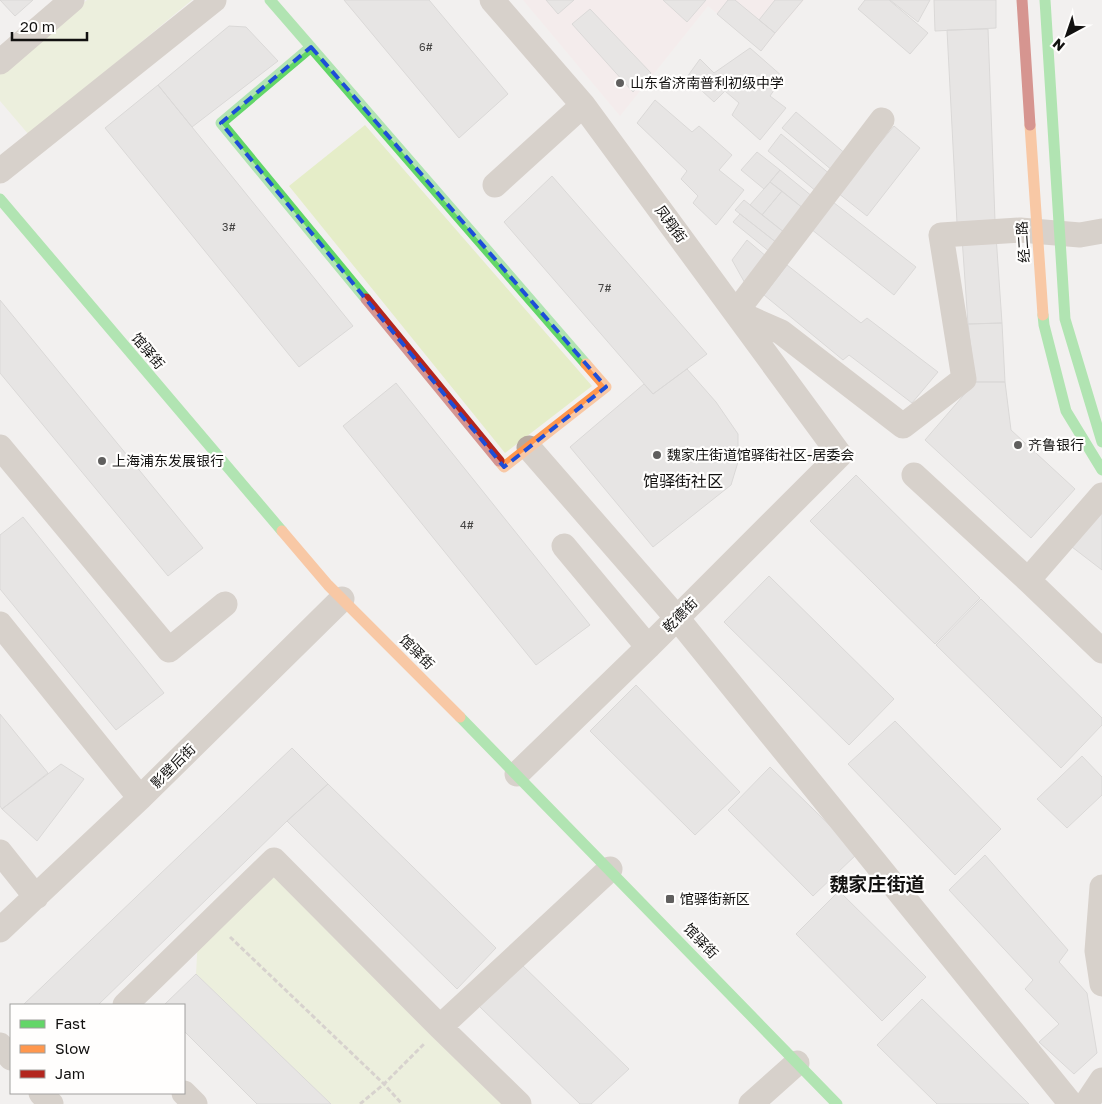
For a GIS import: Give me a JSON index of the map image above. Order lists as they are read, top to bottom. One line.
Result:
{"streets":{"street":["凤翔街","经二路","馆驿街","乾德街","影壁后街"]},"crossings":[["凤翔街","乾德街"],["馆驿街","乾德街"],["馆驿街","影壁后街"]],"districts":["馆驿街社区","魏家庄街道"],"places":{"other":["山东省济南普利初级中学","齐鲁银行","魏家庄街道馆驿街社区-居委会","上海浦东发展银行"],"transit":["馆驿街新区"]},"house_numbers":["6#","3#","7#","4#"],"legend":["Fast","Slow","Jam"],"scale_bar":"20 m","north":"bottom left"}
